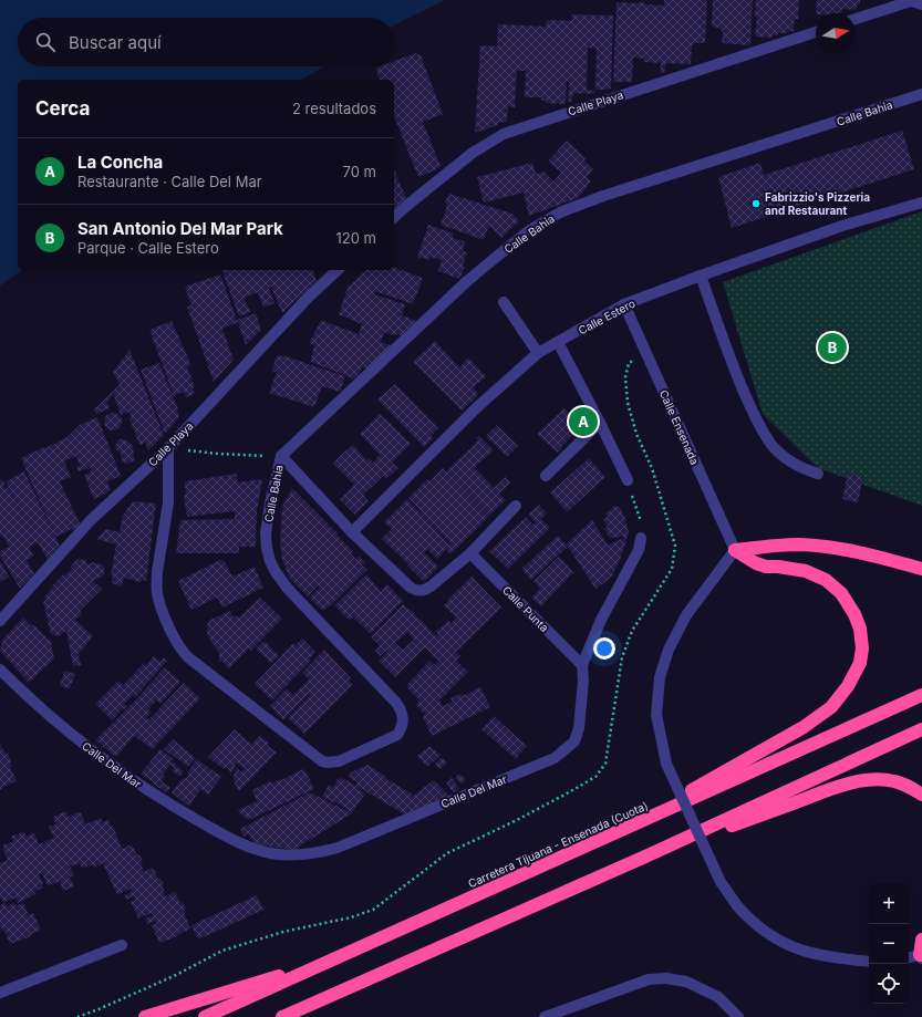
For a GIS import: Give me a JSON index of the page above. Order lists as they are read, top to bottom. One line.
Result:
{"streets":{"highway":["Carretera Tijuana - Ensenada (Cuota)"],"street":["Calle Playa","Calle Bahia","Calle Estero","Calle Ensenada","Calle Punta","Calle Del Mar"]},"crossings":[["Calle Playa","Calle Bahia"],["Calle Estero","Calle Ensenada"],["Calle Punta","Calle Del Mar"]],"places":["Fabrizzio's Pizzeria and Restaurant"],"north":"right","page":{"search":"Buscar aquí","heading":["Cerca","2 resultados"],"list":[{"mark":"A","name":"La Concha","note":"Restaurante · Calle Del Mar","value":"70 m"},{"mark":"B","name":"San Antonio Del Mar Park","note":"Parque · Calle Estero","value":"120 m"}],"pins":["B","A"],"map_buttons":["+","−"]}}
